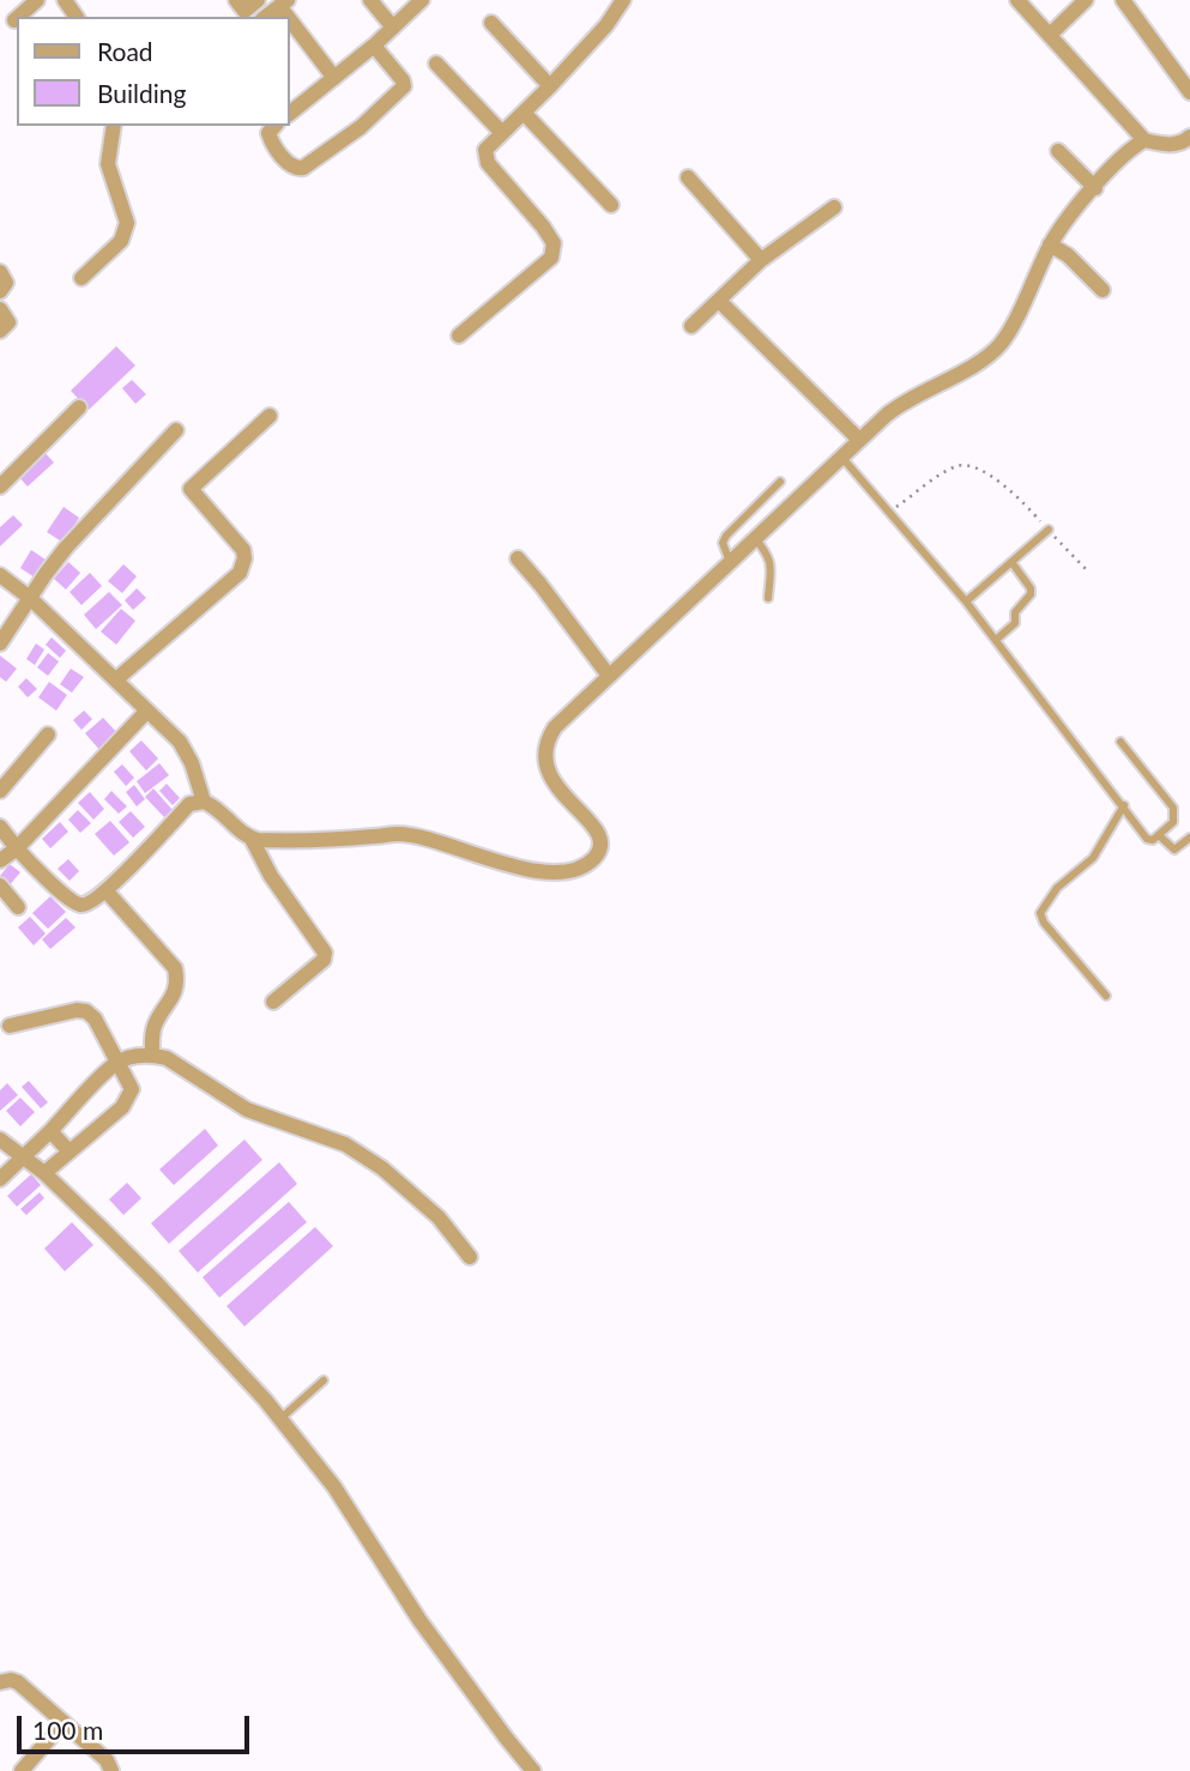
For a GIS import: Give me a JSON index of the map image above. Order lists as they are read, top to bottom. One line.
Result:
{"legend":["Road","Building"],"scale_bar":"100 m"}
